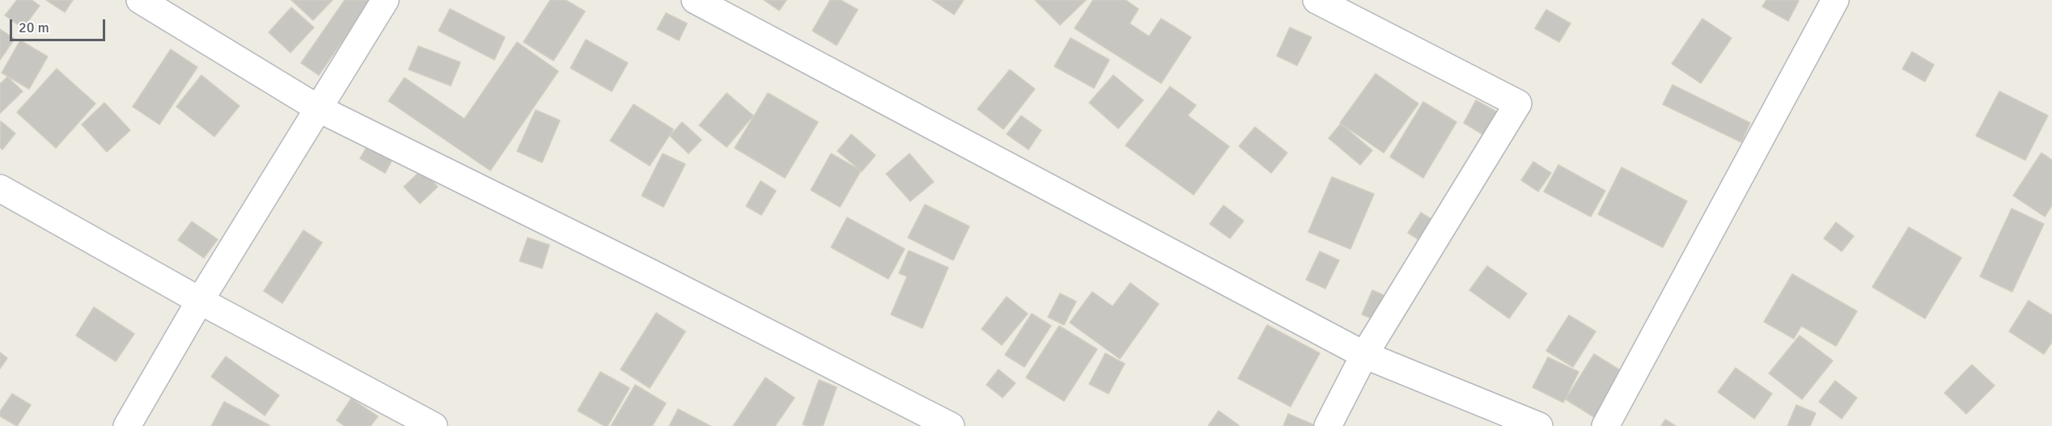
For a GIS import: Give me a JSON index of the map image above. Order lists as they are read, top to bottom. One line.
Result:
{"scale_bar":"20 m"}
